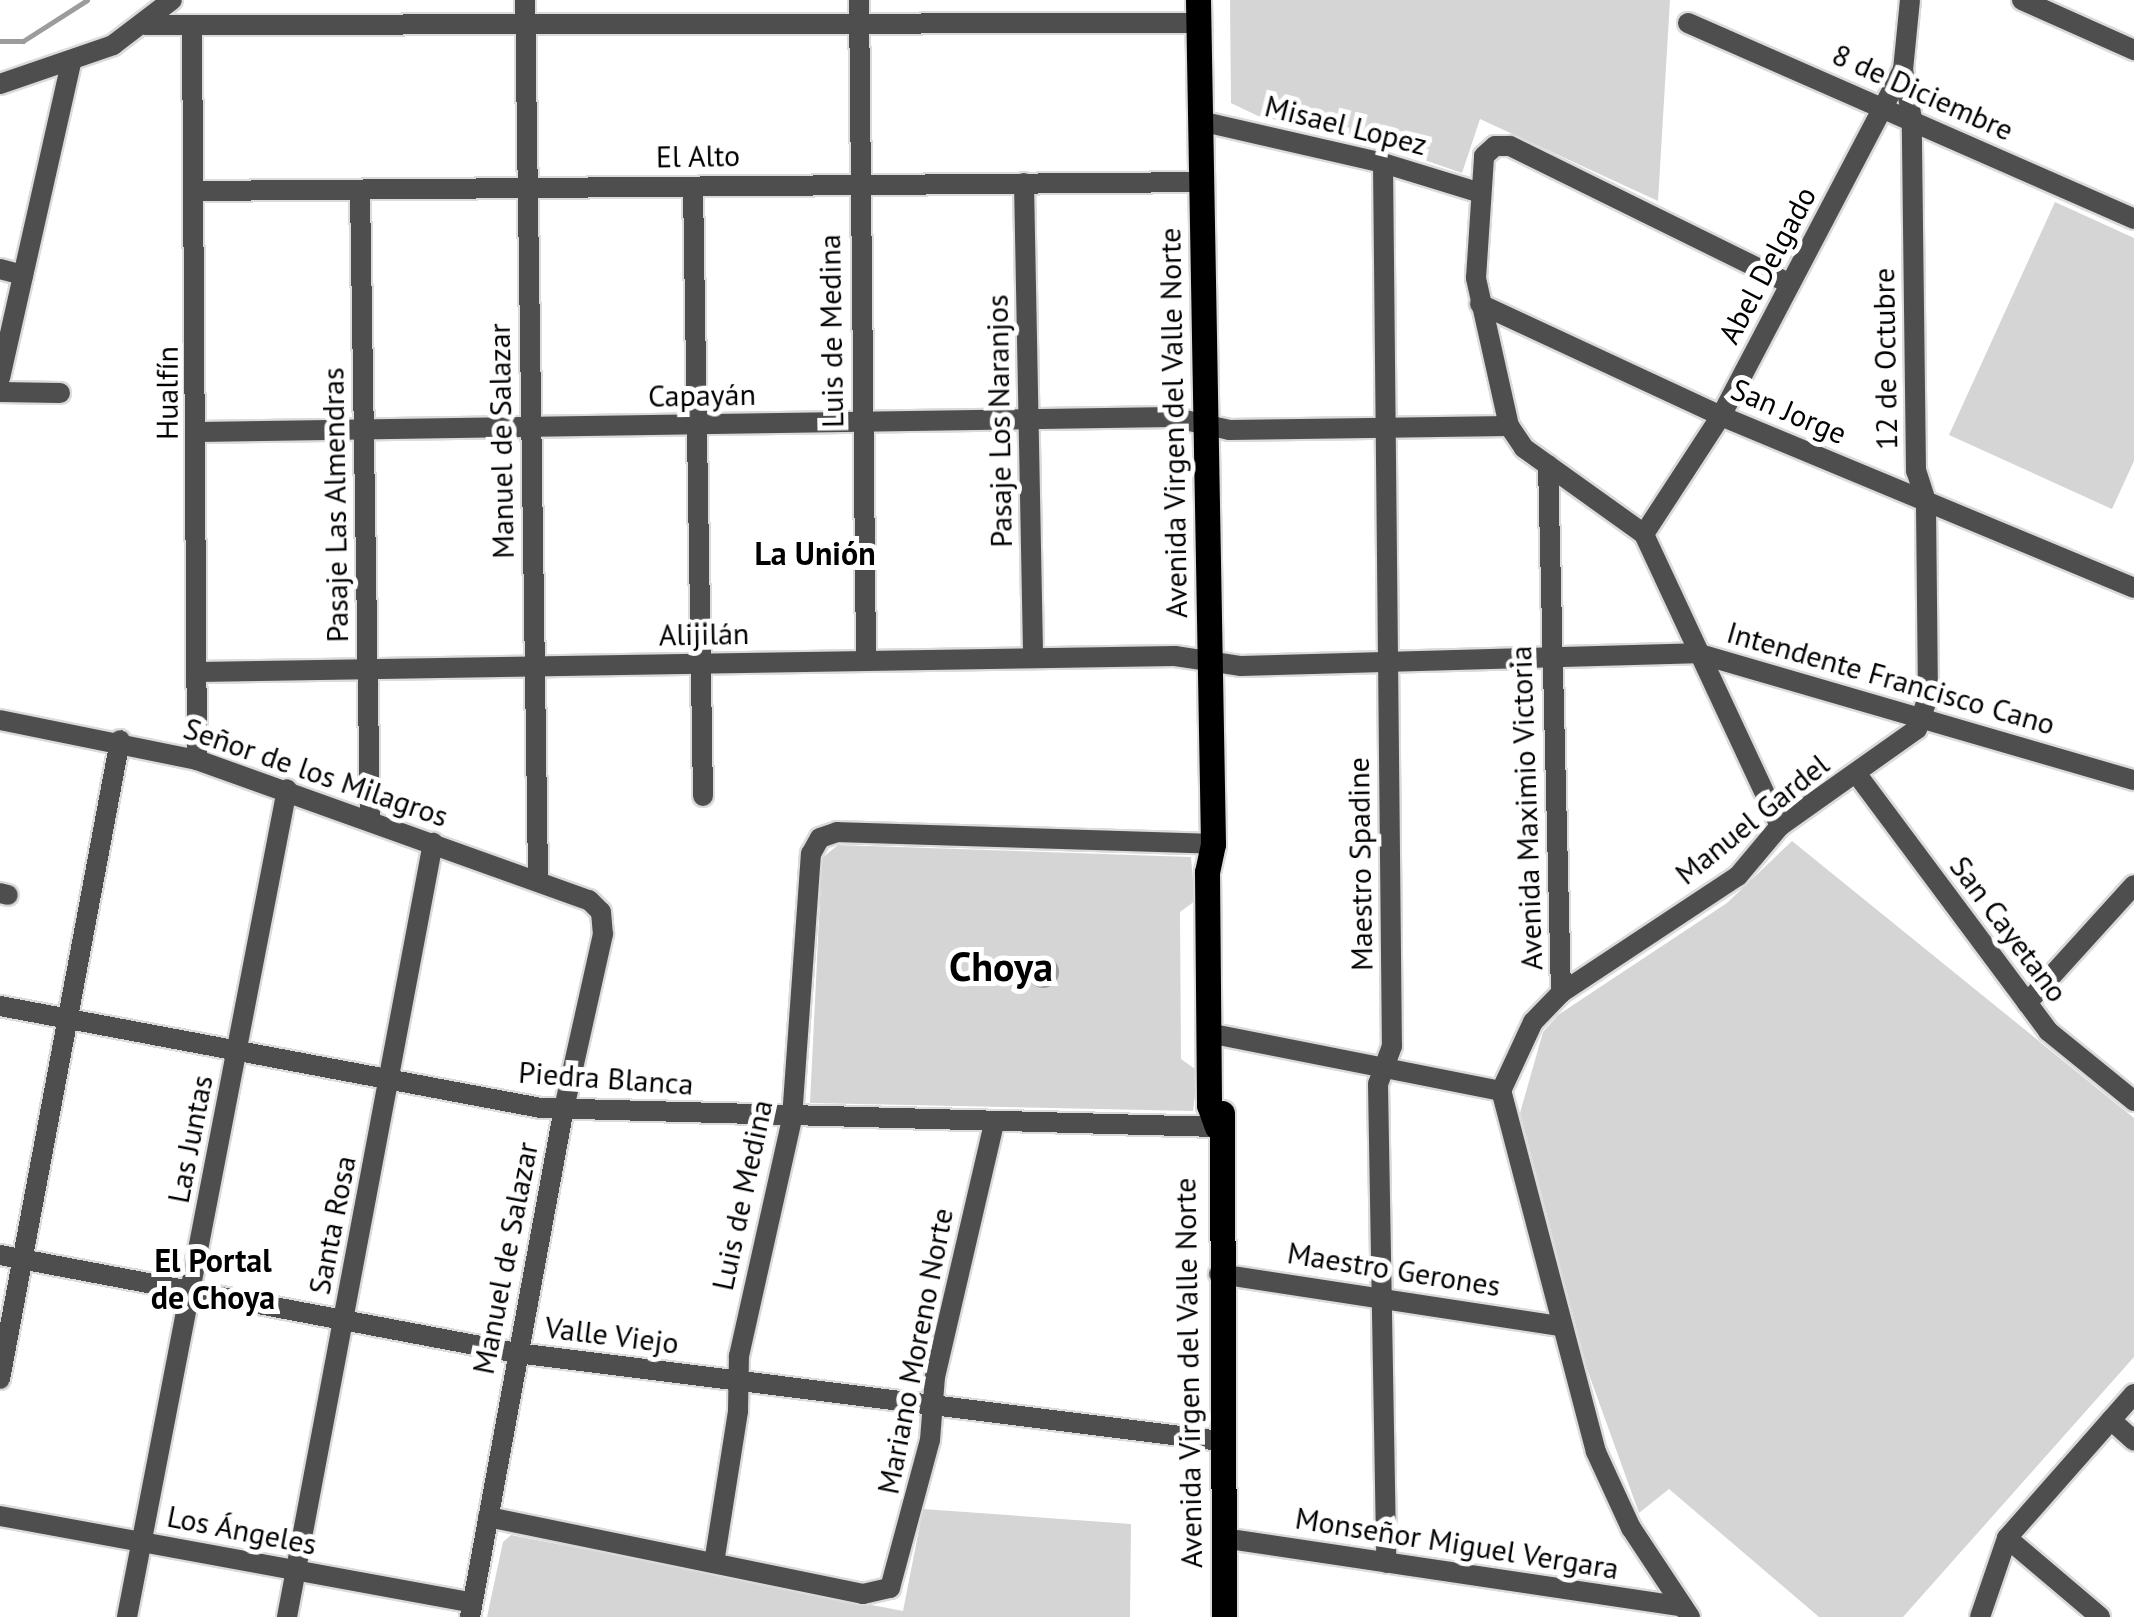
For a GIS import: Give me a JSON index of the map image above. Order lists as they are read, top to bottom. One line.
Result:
{"streets":{"main road":["Avenida Virgen del Valle Norte"],"street":["8 de Diciembre","Misael Lopez","El Alto","Abel Delgado","Luis de Medina","12 de Octubre","Hualfín","Capayán","San Jorge","Pasaje Los Naranjos","Manuel de Salazar","Pasaje Las Almendras","Alijilán","Intendente Francisco Cano","Señor de los Milagros","Avenida Maximio Victoria","Manuel Gardel","Maestro Spadine","San Cayetano","Piedra Blanca","Las Juntas","Santa Rosa","Maestro Gerones","Valle Viejo","Mariano Moreno Norte","Los Ángeles","Monseñor Miguel Vergara"]},"crossings":[["8 de Diciembre","Abel Delgado"],["8 de Diciembre","12 de Octubre"],["Misael Lopez","Avenida Virgen del Valle Norte"],["Misael Lopez","Maestro Spadine"],["El Alto","Luis de Medina"],["El Alto","Hualfín"],["El Alto","Pasaje Los Naranjos"],["El Alto","Avenida Virgen del Valle Norte"],["El Alto","Manuel de Salazar"],["El Alto","Pasaje Las Almendras"],["Abel Delgado","12 de Octubre"],["Abel Delgado","San Jorge"],["Luis de Medina","Capayán"],["Luis de Medina","Avenida Virgen del Valle Norte"],["Luis de Medina","Alijilán"],["Luis de Medina","Piedra Blanca"],["Luis de Medina","Valle Viejo"],["Luis de Medina","Mariano Moreno Norte"],["12 de Octubre","San Jorge"],["12 de Octubre","Intendente Francisco Cano"],["12 de Octubre","Manuel Gardel"],["Hualfín","Capayán"],["Hualfín","Alijilán"],["Hualfín","Señor de los Milagros"],["Capayán","Pasaje Los Naranjos"],["Capayán","Avenida Virgen del Valle Norte"],["Capayán","Manuel de Salazar"],["Capayán","Pasaje Las Almendras"],["Capayán","Maestro Spadine"],["Pasaje Los Naranjos","Alijilán"],["Avenida Virgen del Valle Norte","Alijilán"],["Avenida Virgen del Valle Norte","Intendente Francisco Cano"],["Avenida Virgen del Valle Norte","Piedra Blanca"],["Avenida Virgen del Valle Norte","Maestro Gerones"],["Avenida Virgen del Valle Norte","Valle Viejo"],["Avenida Virgen del Valle Norte","Monseñor Miguel Vergara"],["Manuel de Salazar","Alijilán"],["Manuel de Salazar","Señor de los Milagros"],["Manuel de Salazar","Piedra Blanca"],["Manuel de Salazar","Valle Viejo"],["Manuel de Salazar","Los Ángeles"],["Pasaje Las Almendras","Alijilán"],["Pasaje Las Almendras","Señor de los Milagros"],["Alijilán","Intendente Francisco Cano"],["Intendente Francisco Cano","Avenida Maximio Victoria"],["Intendente Francisco Cano","Manuel Gardel"],["Intendente Francisco Cano","Maestro Spadine"],["Señor de los Milagros","Las Juntas"],["Señor de los Milagros","Santa Rosa"],["Avenida Maximio Victoria","Manuel Gardel"],["Manuel Gardel","San Cayetano"],["Maestro Spadine","Maestro Gerones"],["Maestro Spadine","Monseñor Miguel Vergara"],["Piedra Blanca","Las Juntas"],["Piedra Blanca","Santa Rosa"],["Piedra Blanca","Mariano Moreno Norte"],["Las Juntas","Valle Viejo"],["Las Juntas","Los Ángeles"],["Santa Rosa","Valle Viejo"],["Santa Rosa","Los Ángeles"],["Valle Viejo","Mariano Moreno Norte"]],"districts":["La Unión","Choya","El Portal de Choya"]}
